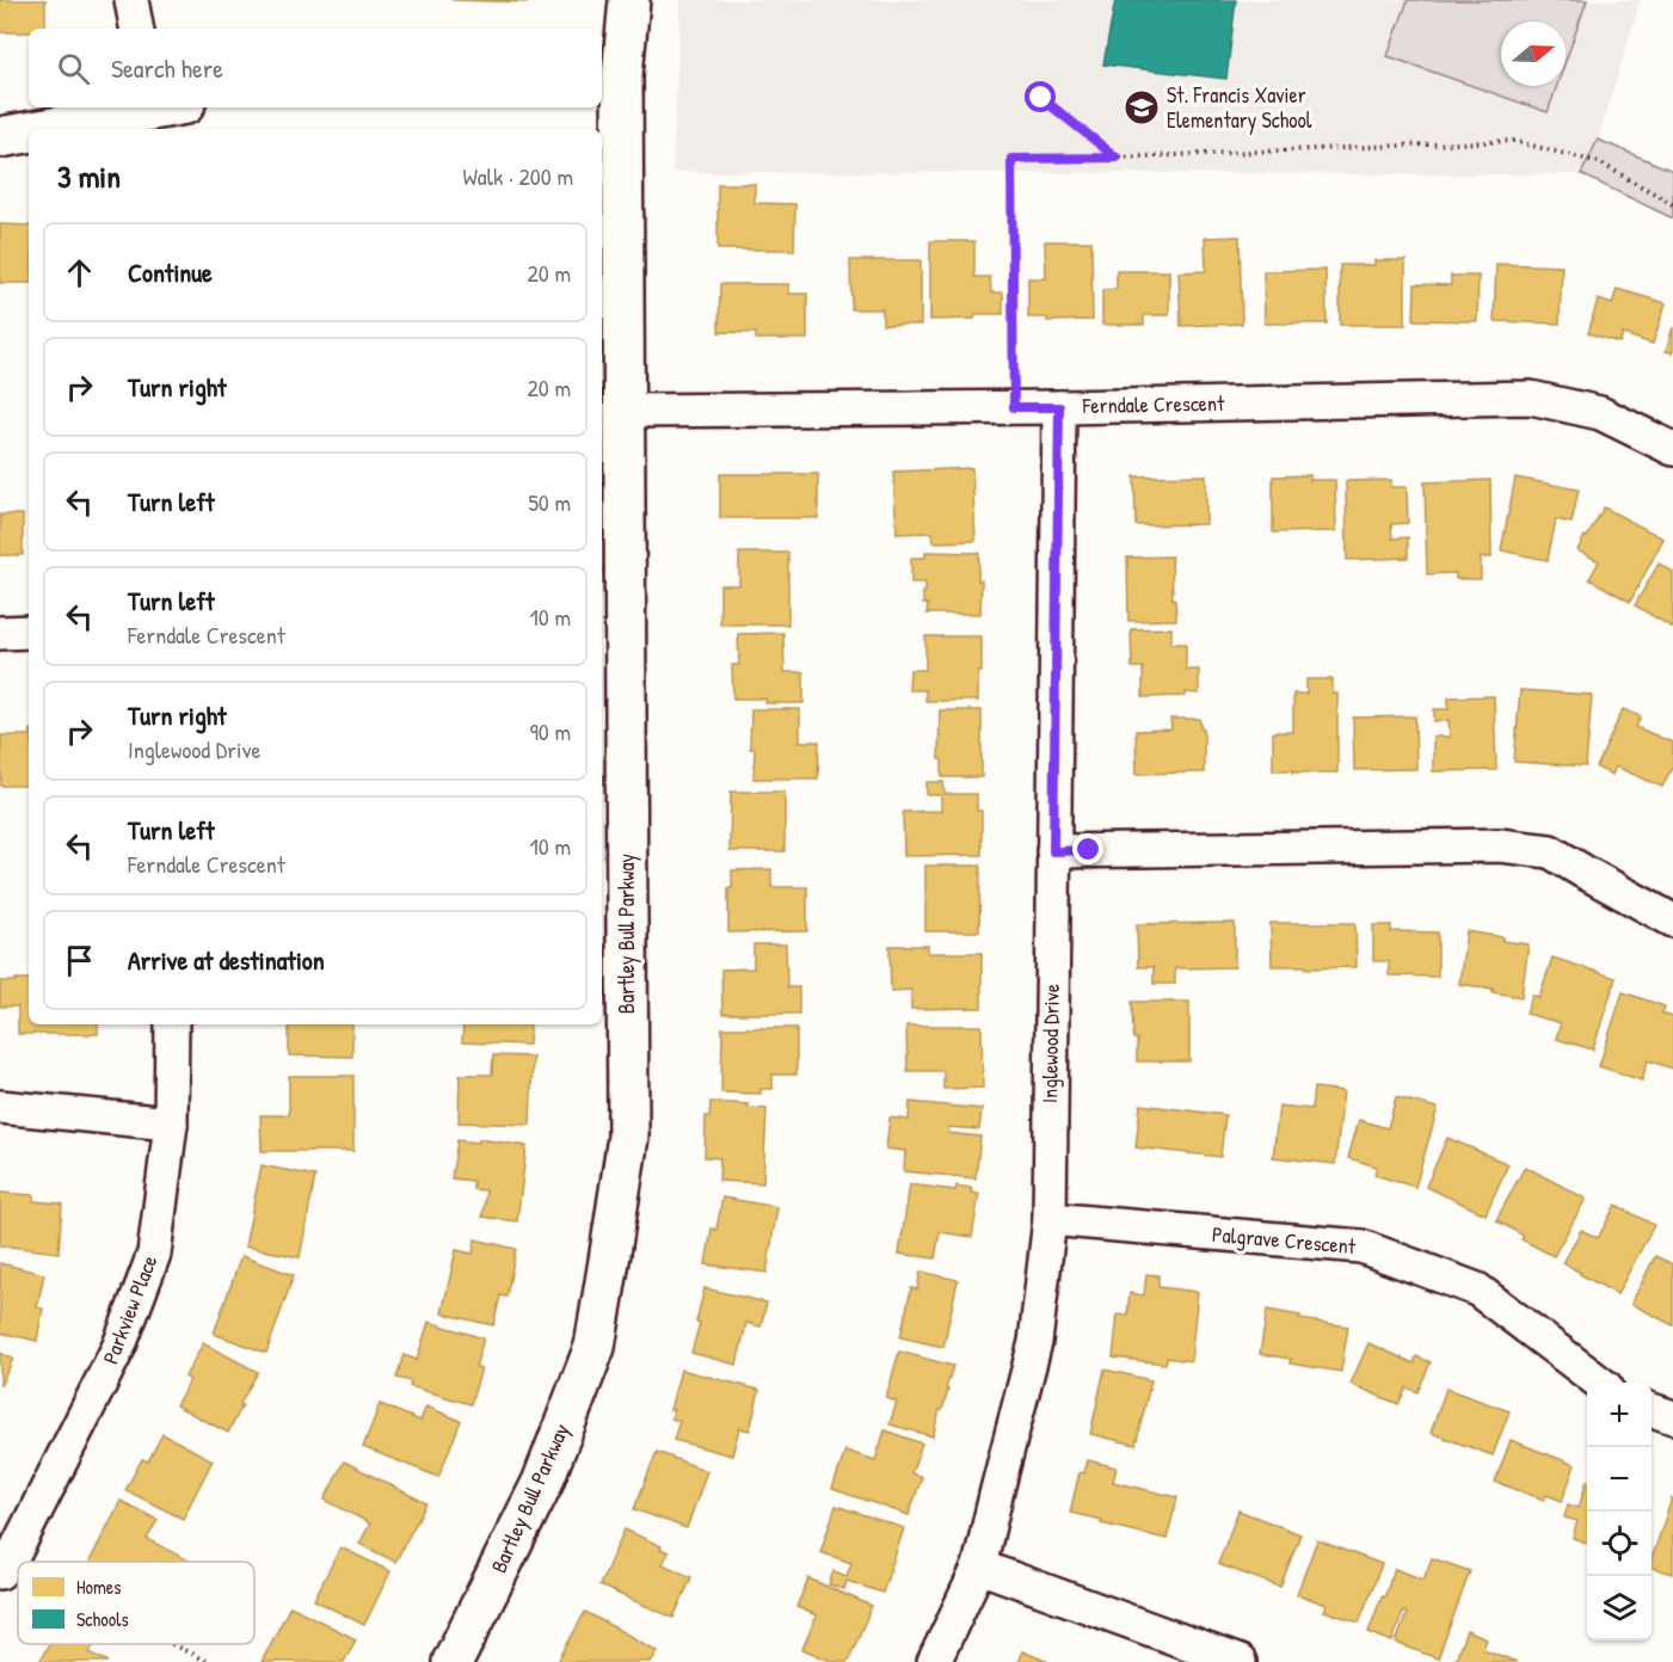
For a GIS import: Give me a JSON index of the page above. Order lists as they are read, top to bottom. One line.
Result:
{"streets":{"street":["Ferndale Crescent","Bartley Bull Parkway","Inglewood Drive","Palgrave Crescent","Parkview Place"]},"crossings":[["Ferndale Crescent","Bartley Bull Parkway"],["Ferndale Crescent","Inglewood Drive"],["Inglewood Drive","Palgrave Crescent"]],"places":{"school or university":["St. Francis Xavier Elementary School"]},"legend":["Homes","Schools"],"north":"right","page":{"search":"Search here","heading":["3 min","Walk · 200 m"],"list":[["Continue","20 m"],["Turn right","20 m"],["Turn left","50 m"],["Turn left","Ferndale Crescent","10 m"],["Turn right","Inglewood Drive","90 m"],["Turn left","Ferndale Crescent","10 m"],"Arrive at destination"],"map_buttons":["+","−"]}}
